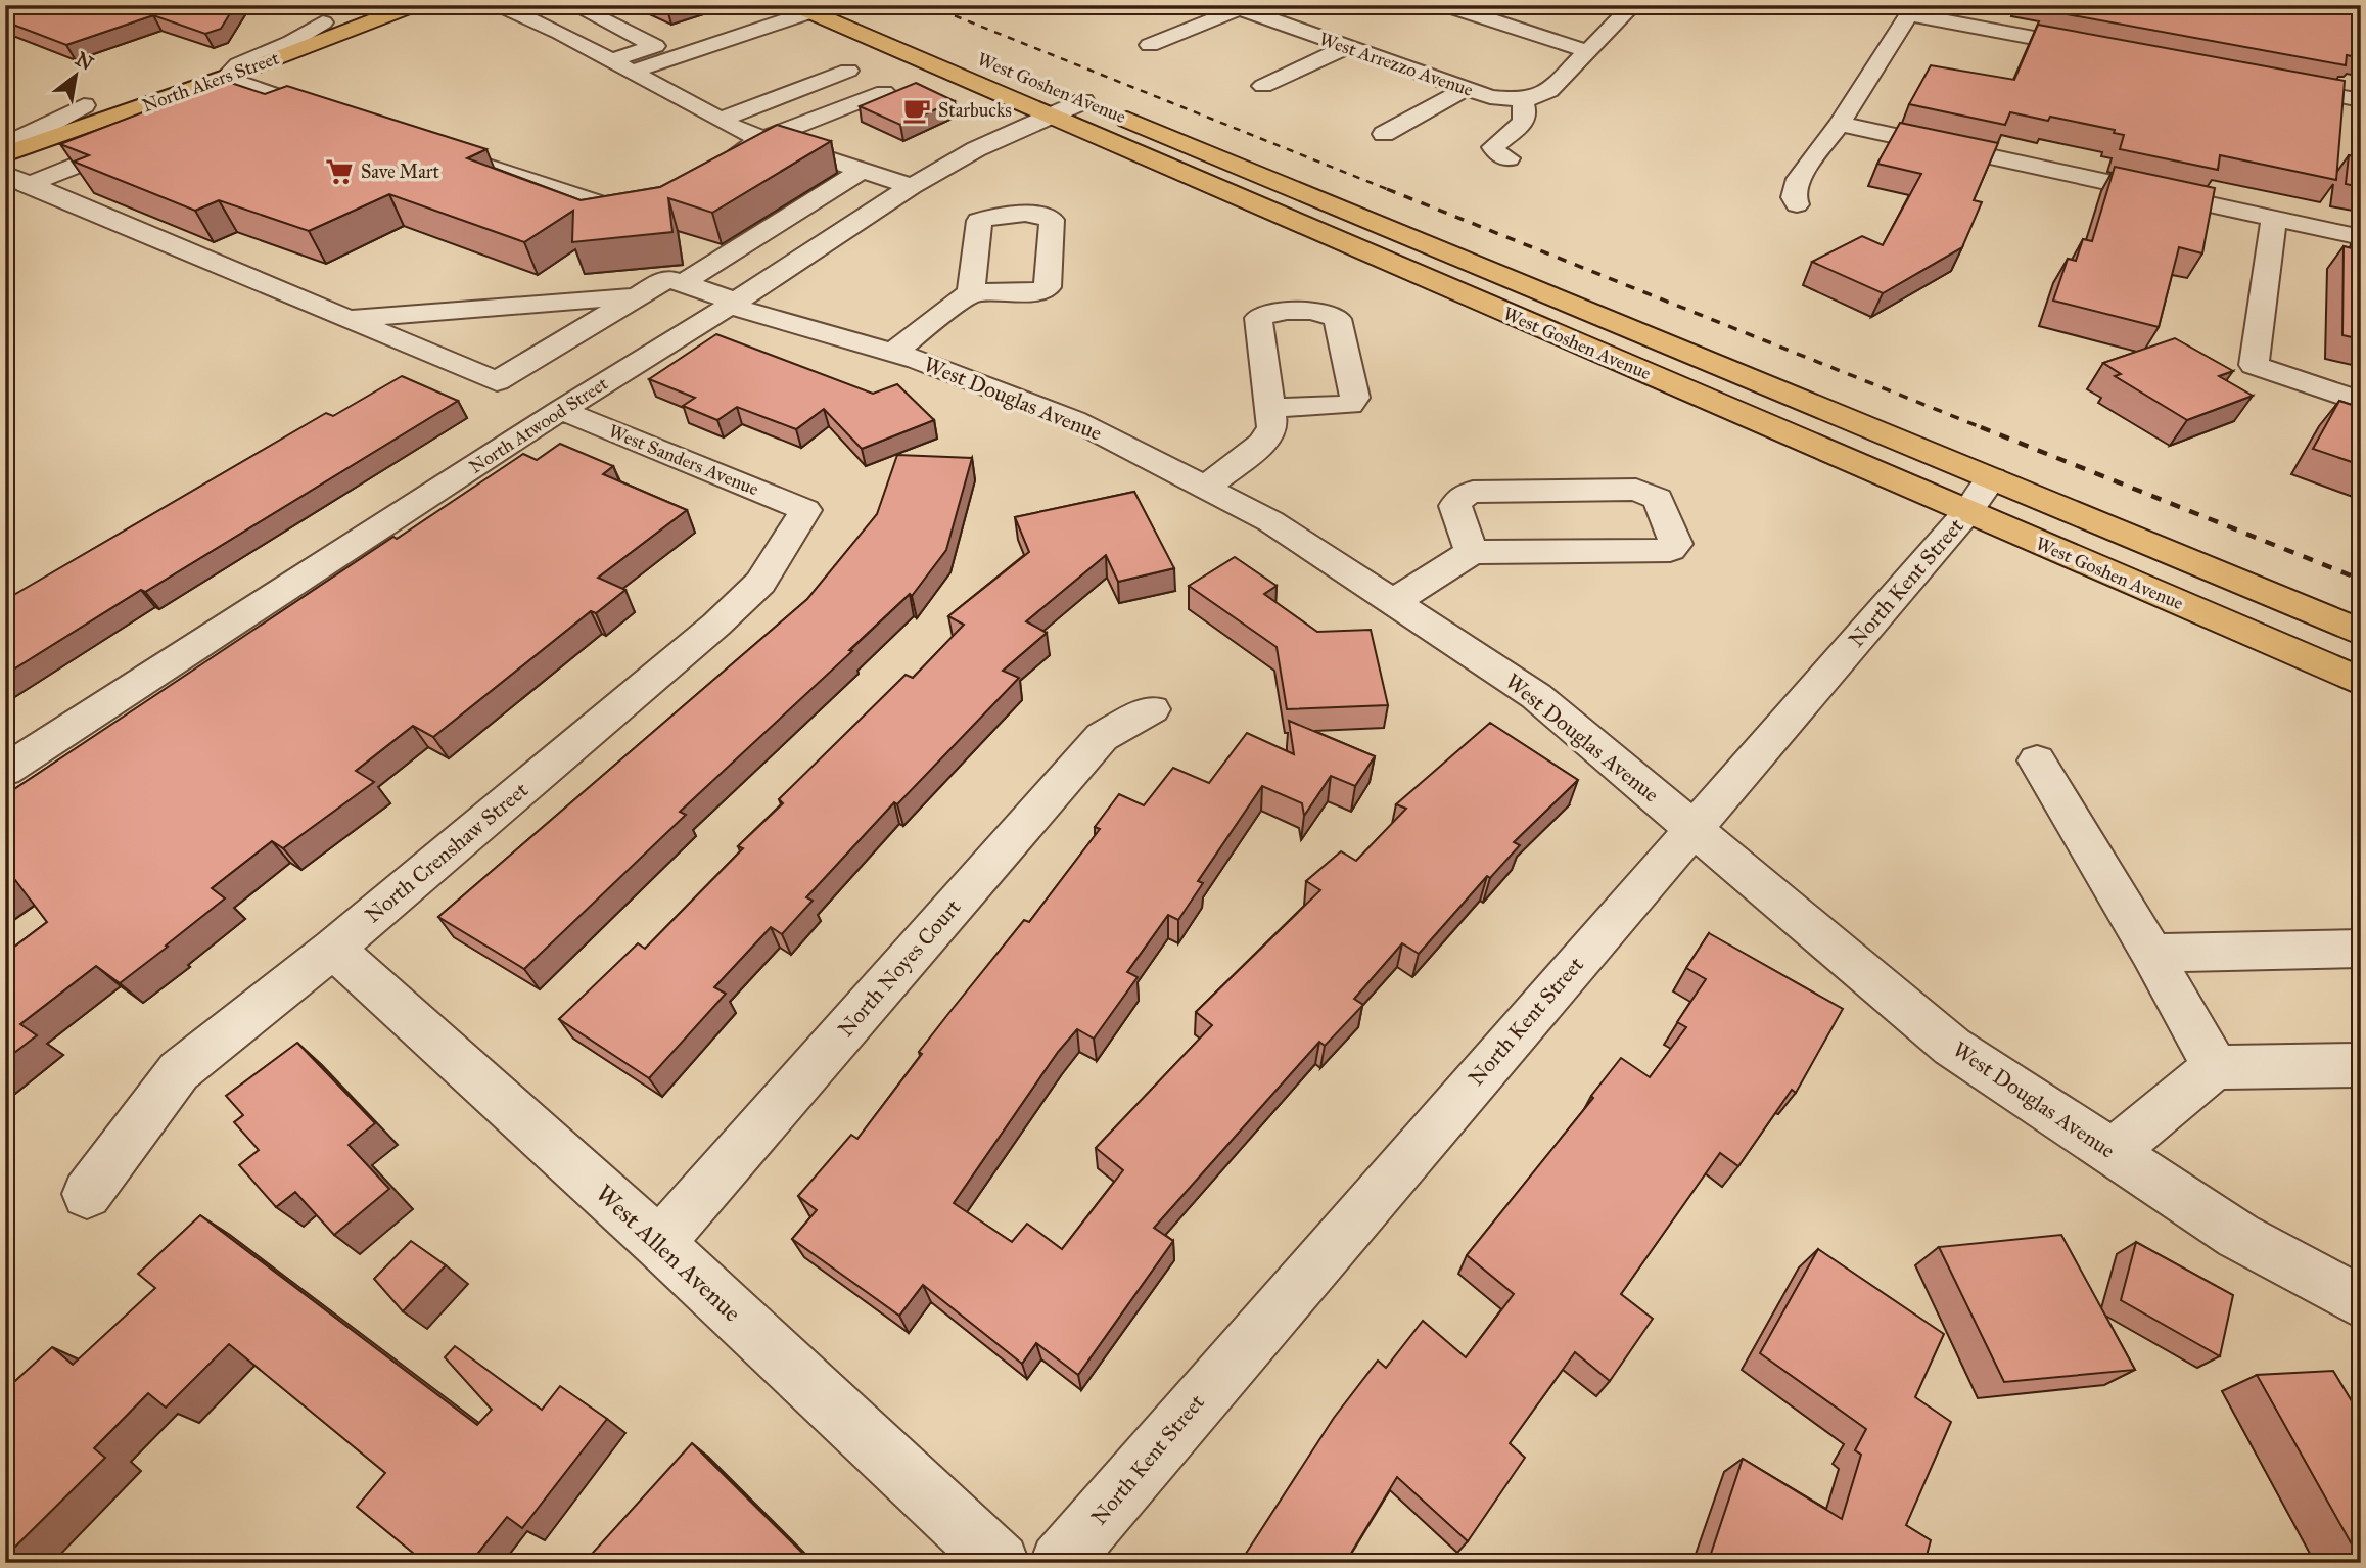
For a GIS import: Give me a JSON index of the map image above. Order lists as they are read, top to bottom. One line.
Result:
{"streets":{"main road":["North Akers Street","West Goshen Avenue"],"street":["West Arrezzo Avenue","West Douglas Avenue","North Atwood Street","West Sanders Avenue","North Kent Street","North Crenshaw Street","North Noyes Court","West Allen Avenue"]},"crossings":[["West Goshen Avenue","North Atwood Street"],["West Goshen Avenue","North Kent Street"],["West Douglas Avenue","North Atwood Street"],["West Douglas Avenue","North Kent Street"],["North Atwood Street","West Sanders Avenue"],["West Sanders Avenue","North Crenshaw Street"],["North Crenshaw Street","West Allen Avenue"],["North Noyes Court","West Allen Avenue"]],"places":{"cafe":["Starbucks"],"supermarket":["Save Mart"]},"north":"top right"}
